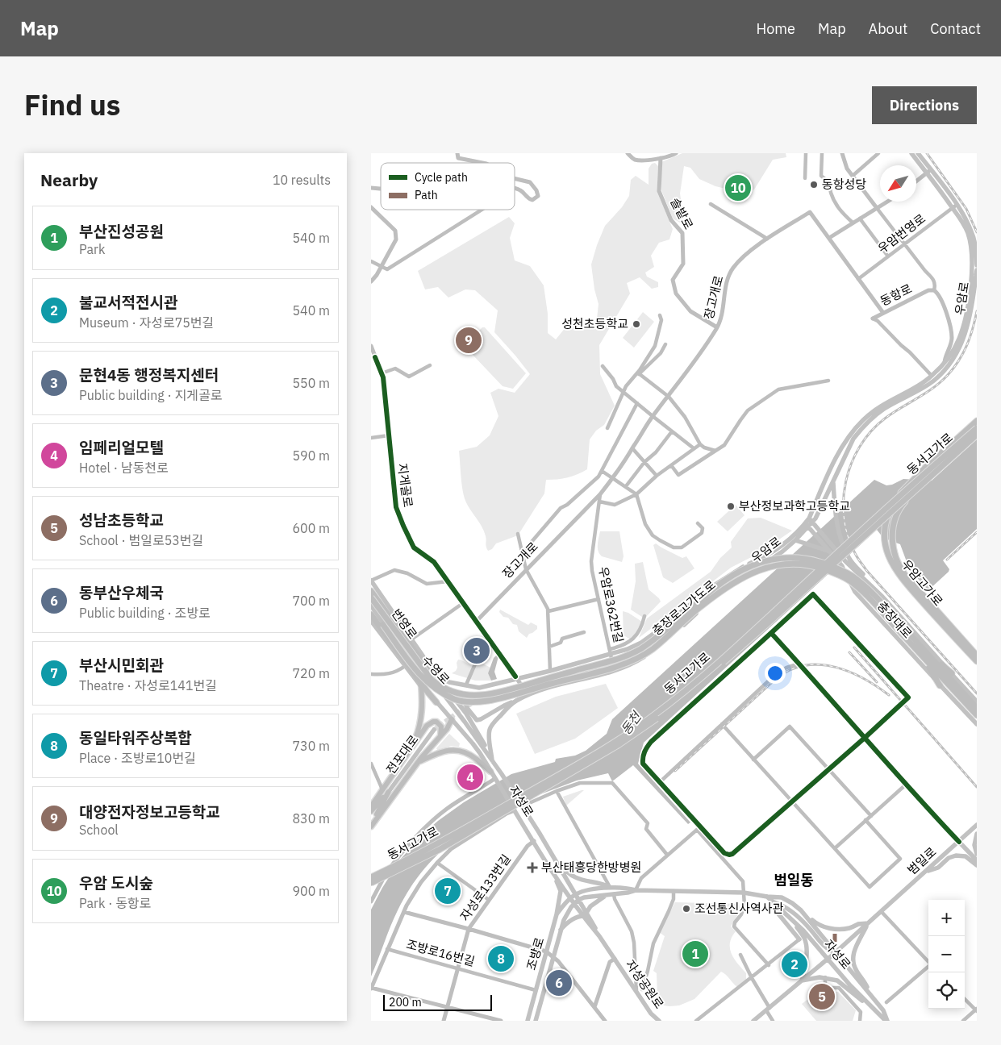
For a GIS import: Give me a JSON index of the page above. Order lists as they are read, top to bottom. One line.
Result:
{"streets":{"highway":["동서고가로","우암고가로","충장로고가도로","번영로"],"main road":["우암로","충장대로","수영로","전포대로","자성로","범일로","조방로","자성공원로"],"street":["솔밭로","우암번영로","동항로","장고개로","지게골로","우암로362번길","자성로133번길","조방로16번길"]},"crossings":[["솔밭로","장고개로"],["우암번영로","장고개로"],["우암번영로","우암로"],["동항로","장고개로"],["동항로","우암로"],["장고개로","지게골로"],["장고개로","우암로362번길"],["우암로","지게골로"],["우암로","우암로362번길"],["우암로","충장대로"],["우암로","수영로"],["우암로","자성로"],["동서고가로","우암고가로"],["지게골로","수영로"],["충장로고가도로","번영로"],["번영로","수영로"],["수영로","자성로"],["자성로","범일로"],["자성로","자성로133번길"],["자성로","조방로"],["자성로","자성공원로"],["자성로133번길","조방로16번길"],["조방로16번길","조방로"],["조방로","자성공원로"]],"districts":["범일동"],"water":["동천"],"places":{"other":["동항성당","성천초등학교","부산정보과학고등학교","조선통신사역사관"],"health":["부산태흥당한방병원"]},"legend":["Cycle path","Path"],"scale_bar":"200 m","north":"bottom left","page":{"header":"Map","nav":["Home","Map","About","Contact"],"title":"Find us","buttons":"Directions","heading":["Nearby","10 results"],"pins":["10","9","3","4","7","1","8","2","6","5"],"list":[{"mark":"1","name":"부산진성공원","note":"Park","value":"540 m"},{"mark":"2","name":"불교서적전시관","note":"Museum · 자성로75번길","value":"540 m"},{"mark":"3","name":"문현4동 행정복지센터","note":"Public building · 지게골로","value":"550 m"},{"mark":"4","name":"임페리얼모텔","note":"Hotel · 남동천로","value":"590 m"},{"mark":"5","name":"성남초등학교","note":"School · 범일로53번길","value":"600 m"},{"mark":"6","name":"동부산우체국","note":"Public building · 조방로","value":"700 m"},{"mark":"7","name":"부산시민회관","note":"Theatre · 자성로141번길","value":"720 m"},{"mark":"8","name":"동일타워주상복합","note":"Place · 조방로10번길","value":"730 m"},{"mark":"9","name":"대양전자정보고등학교","note":"School","value":"830 m"},{"mark":"10","name":"우암 도시숲","note":"Park · 동항로","value":"900 m"}],"map_buttons":["+","−"],"scale":"200 m"}}
